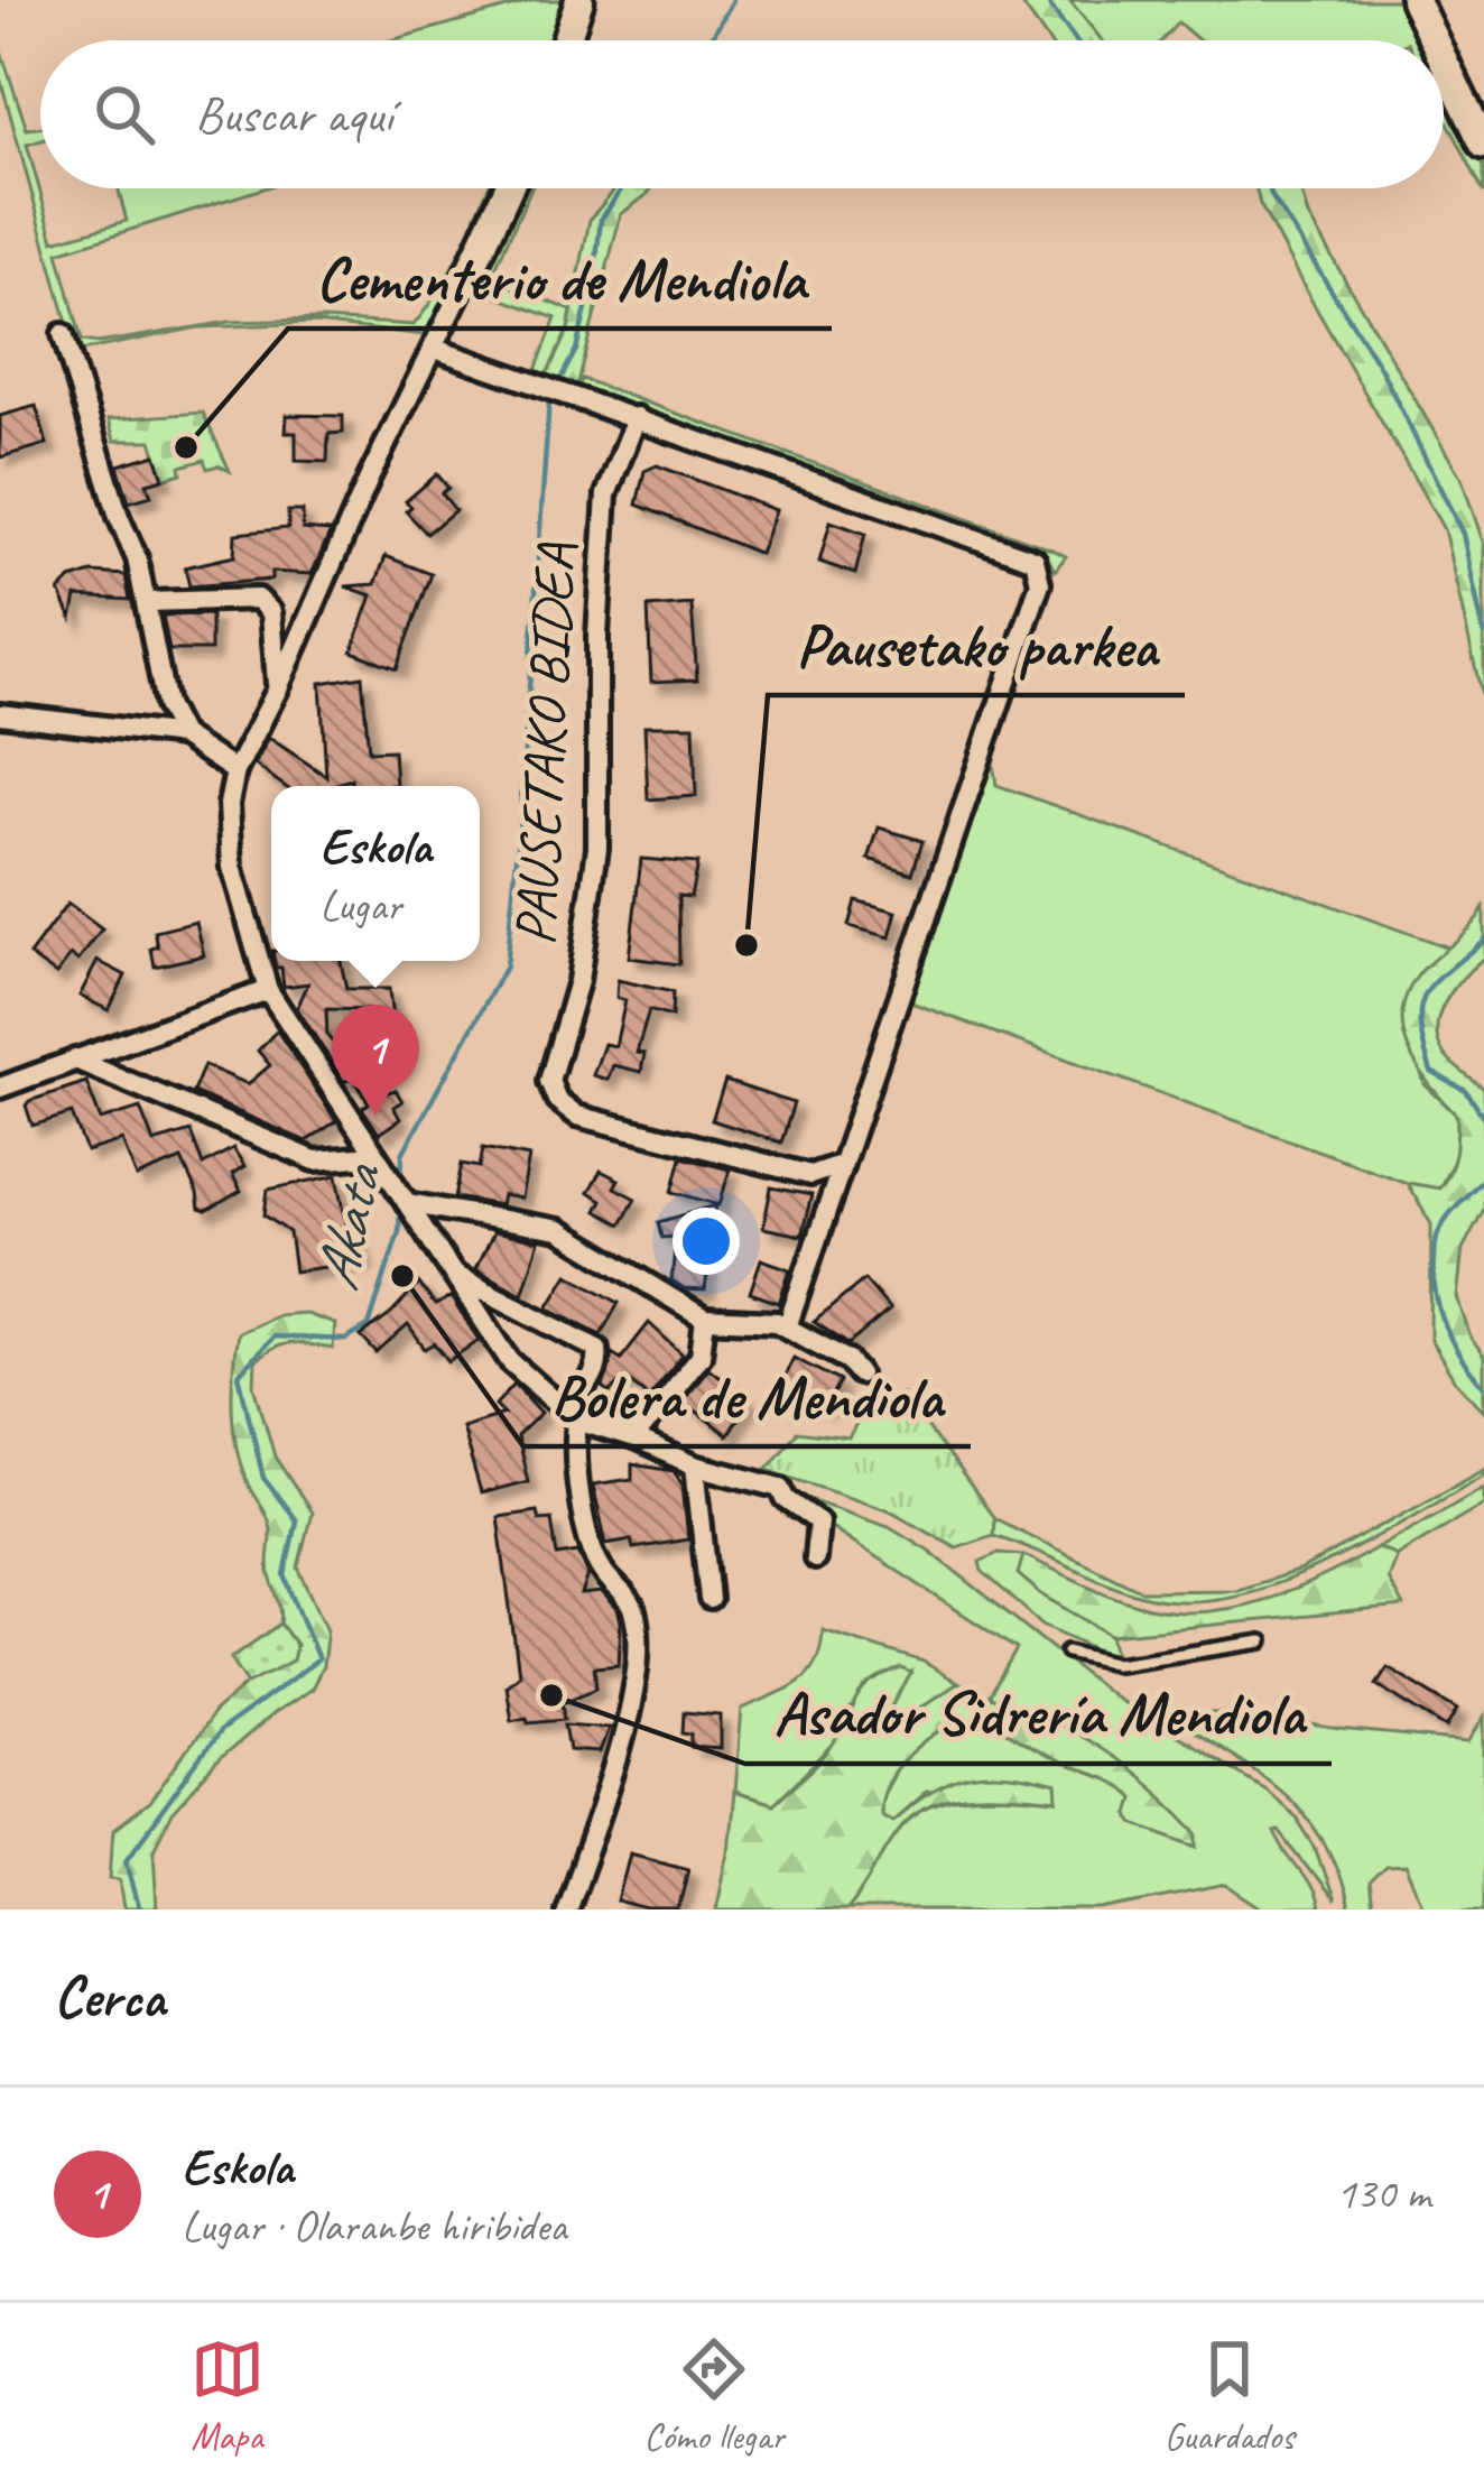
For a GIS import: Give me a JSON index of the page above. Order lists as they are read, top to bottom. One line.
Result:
{"streets":{"street":["PAUSETAKO BIDEA"]},"water":["Akata"],"places":["Cementerio de Mendiola","Pausetako parkea","Bolera de Mendiola","Asador Sidrería Mendiola"],"page":{"search":"Buscar aquí","popup":["Eskola","Lugar"],"pins":"1","heading":"Cerca","list":[{"mark":"1","name":"Eskola","note":"Lugar · Olaranbe hiribidea","value":"130 m"}],"nav":["Mapa","Cómo llegar","Guardados"]}}
